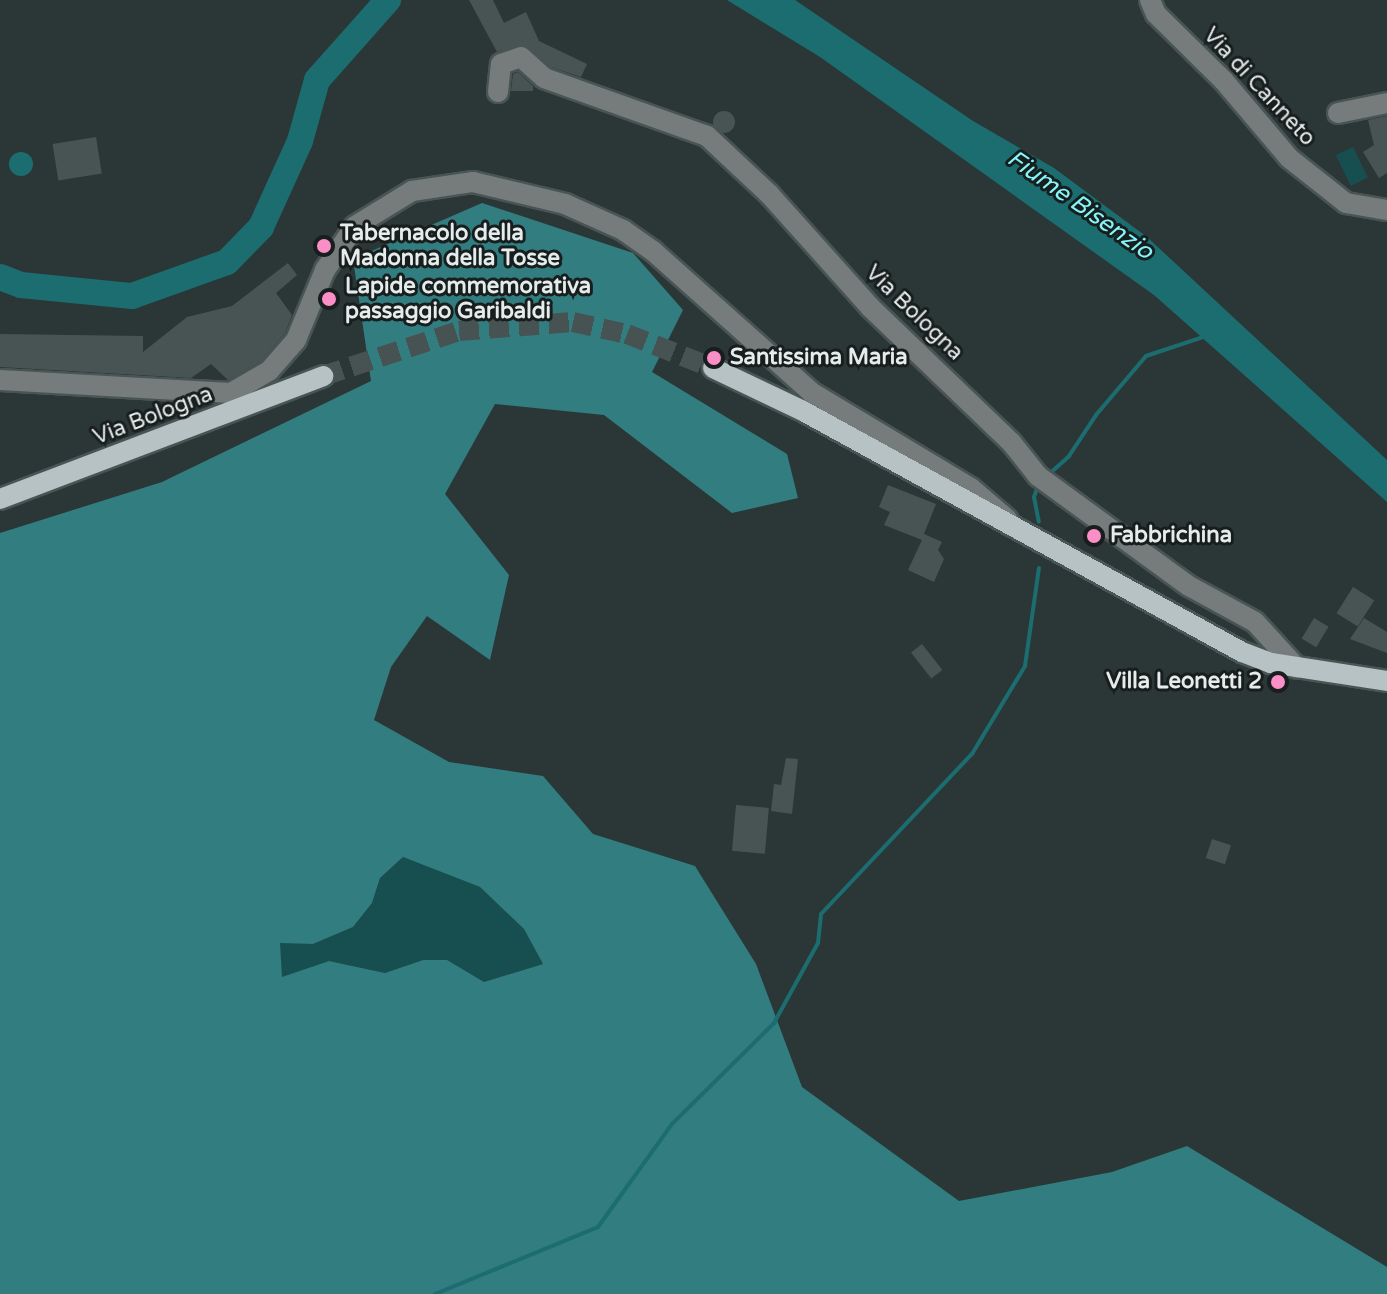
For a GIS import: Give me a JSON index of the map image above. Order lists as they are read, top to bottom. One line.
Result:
{"streets":{"main road":["Via Bologna"],"street":["Via di Canneto"]},"water":["Fiume Bisenzio"],"places":["Tabernacolo della Madonna della Tosse","Lapide commemorativa passaggio Garibaldi","Santissima Maria","Fabbrichina","Villa Leonetti 2"]}
